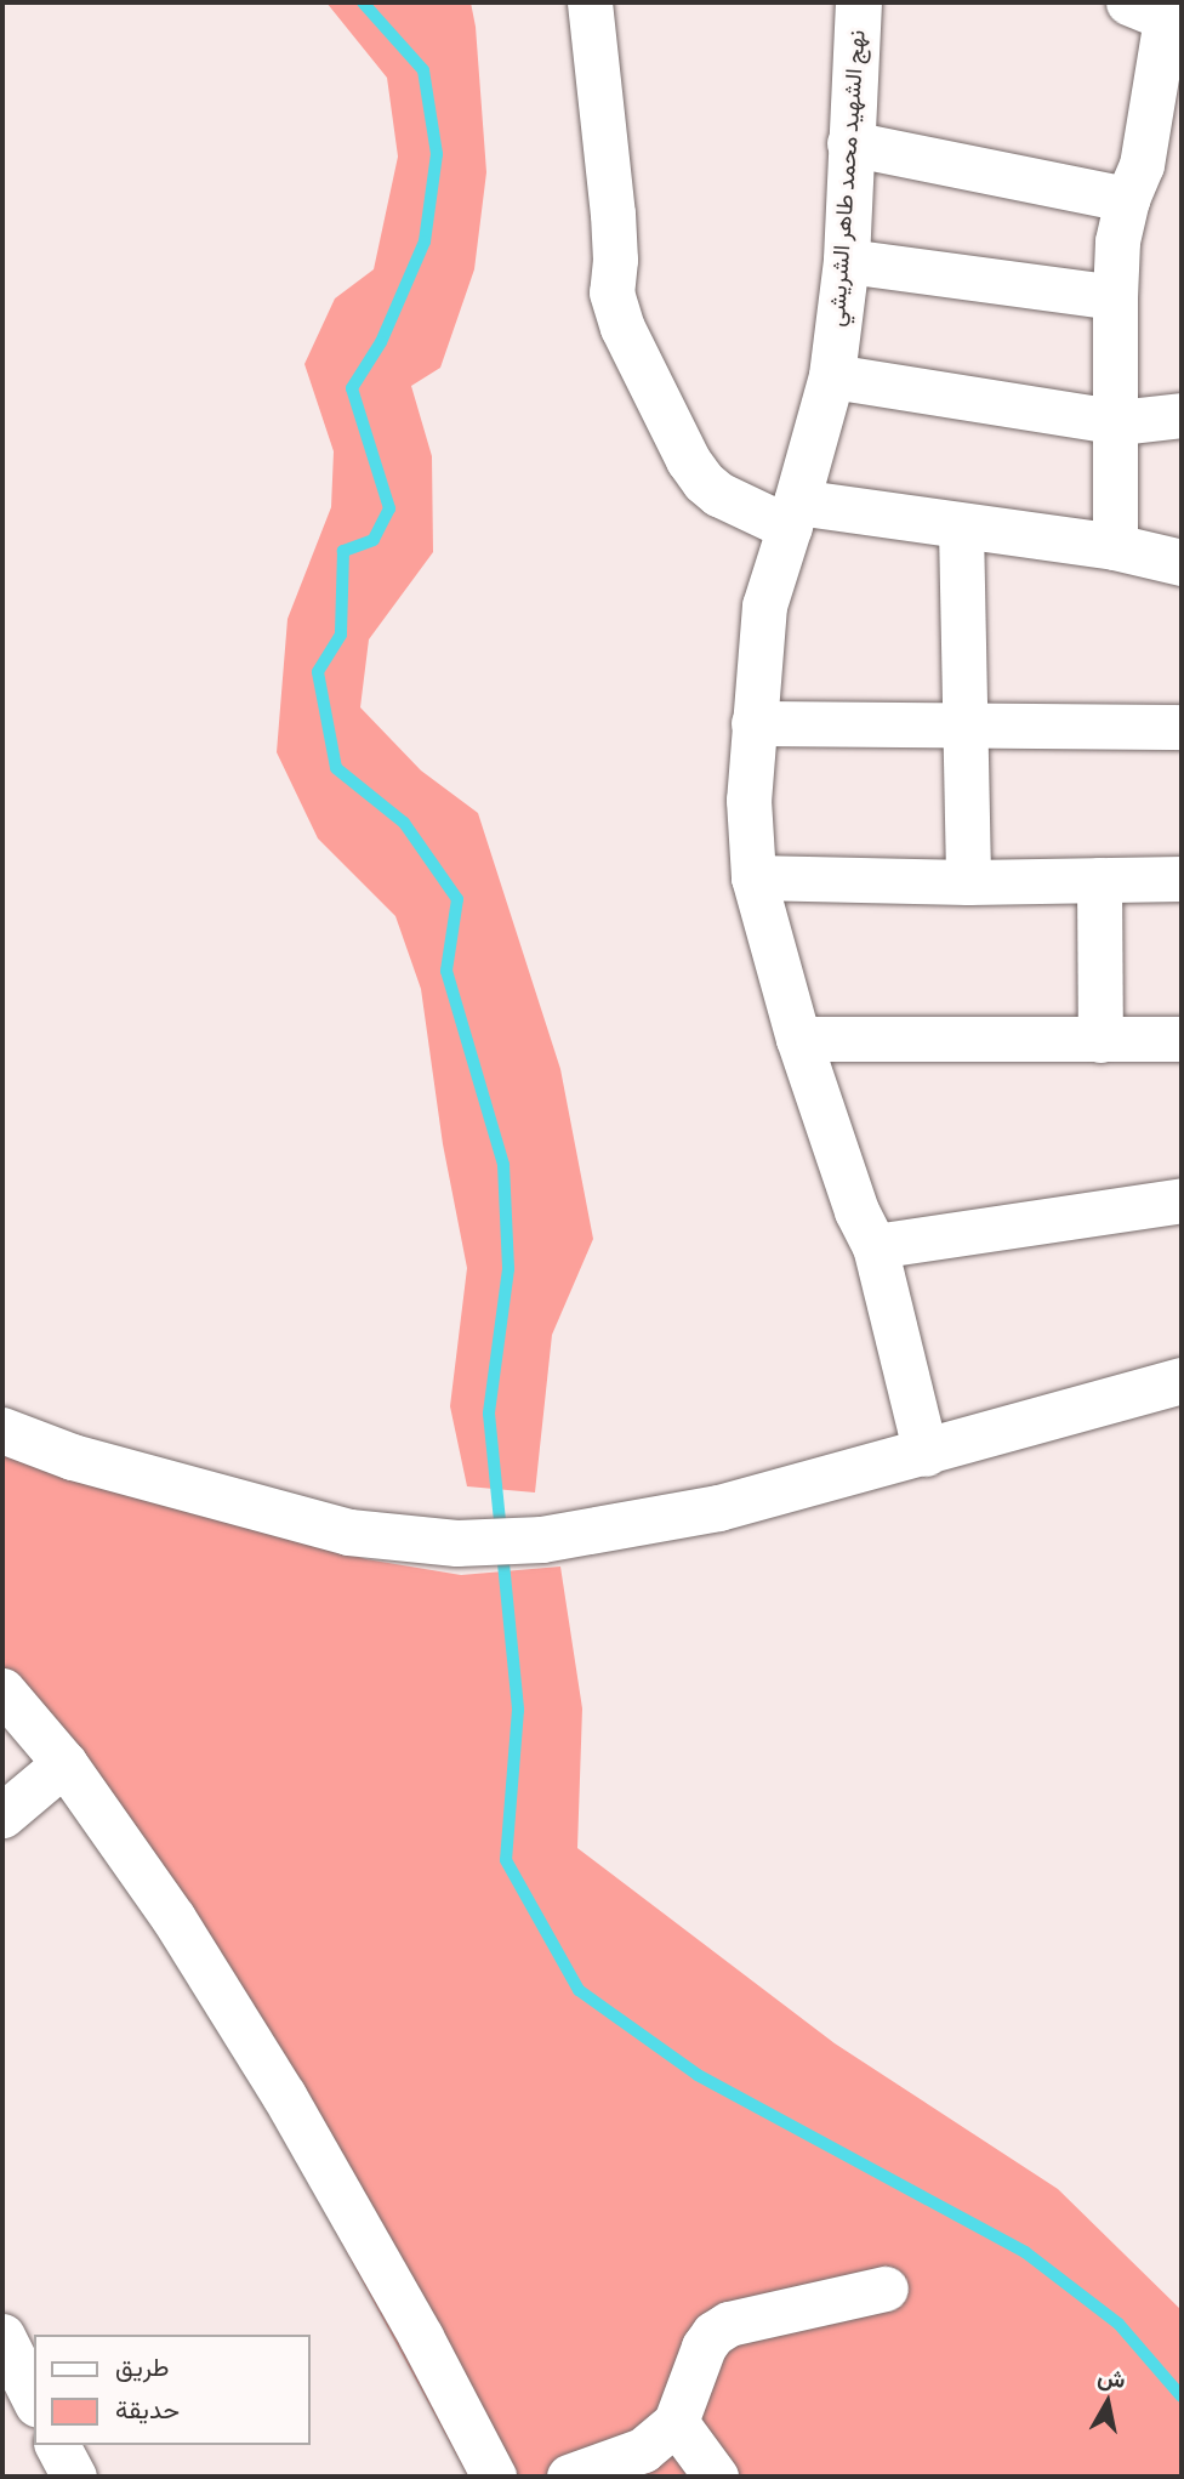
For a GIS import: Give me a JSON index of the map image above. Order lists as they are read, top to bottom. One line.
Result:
{"streets":{"street":["نهج الشهيد محمد طاهر الشريشي"]},"legend":["طريق","حديقة"],"north":"top"}
